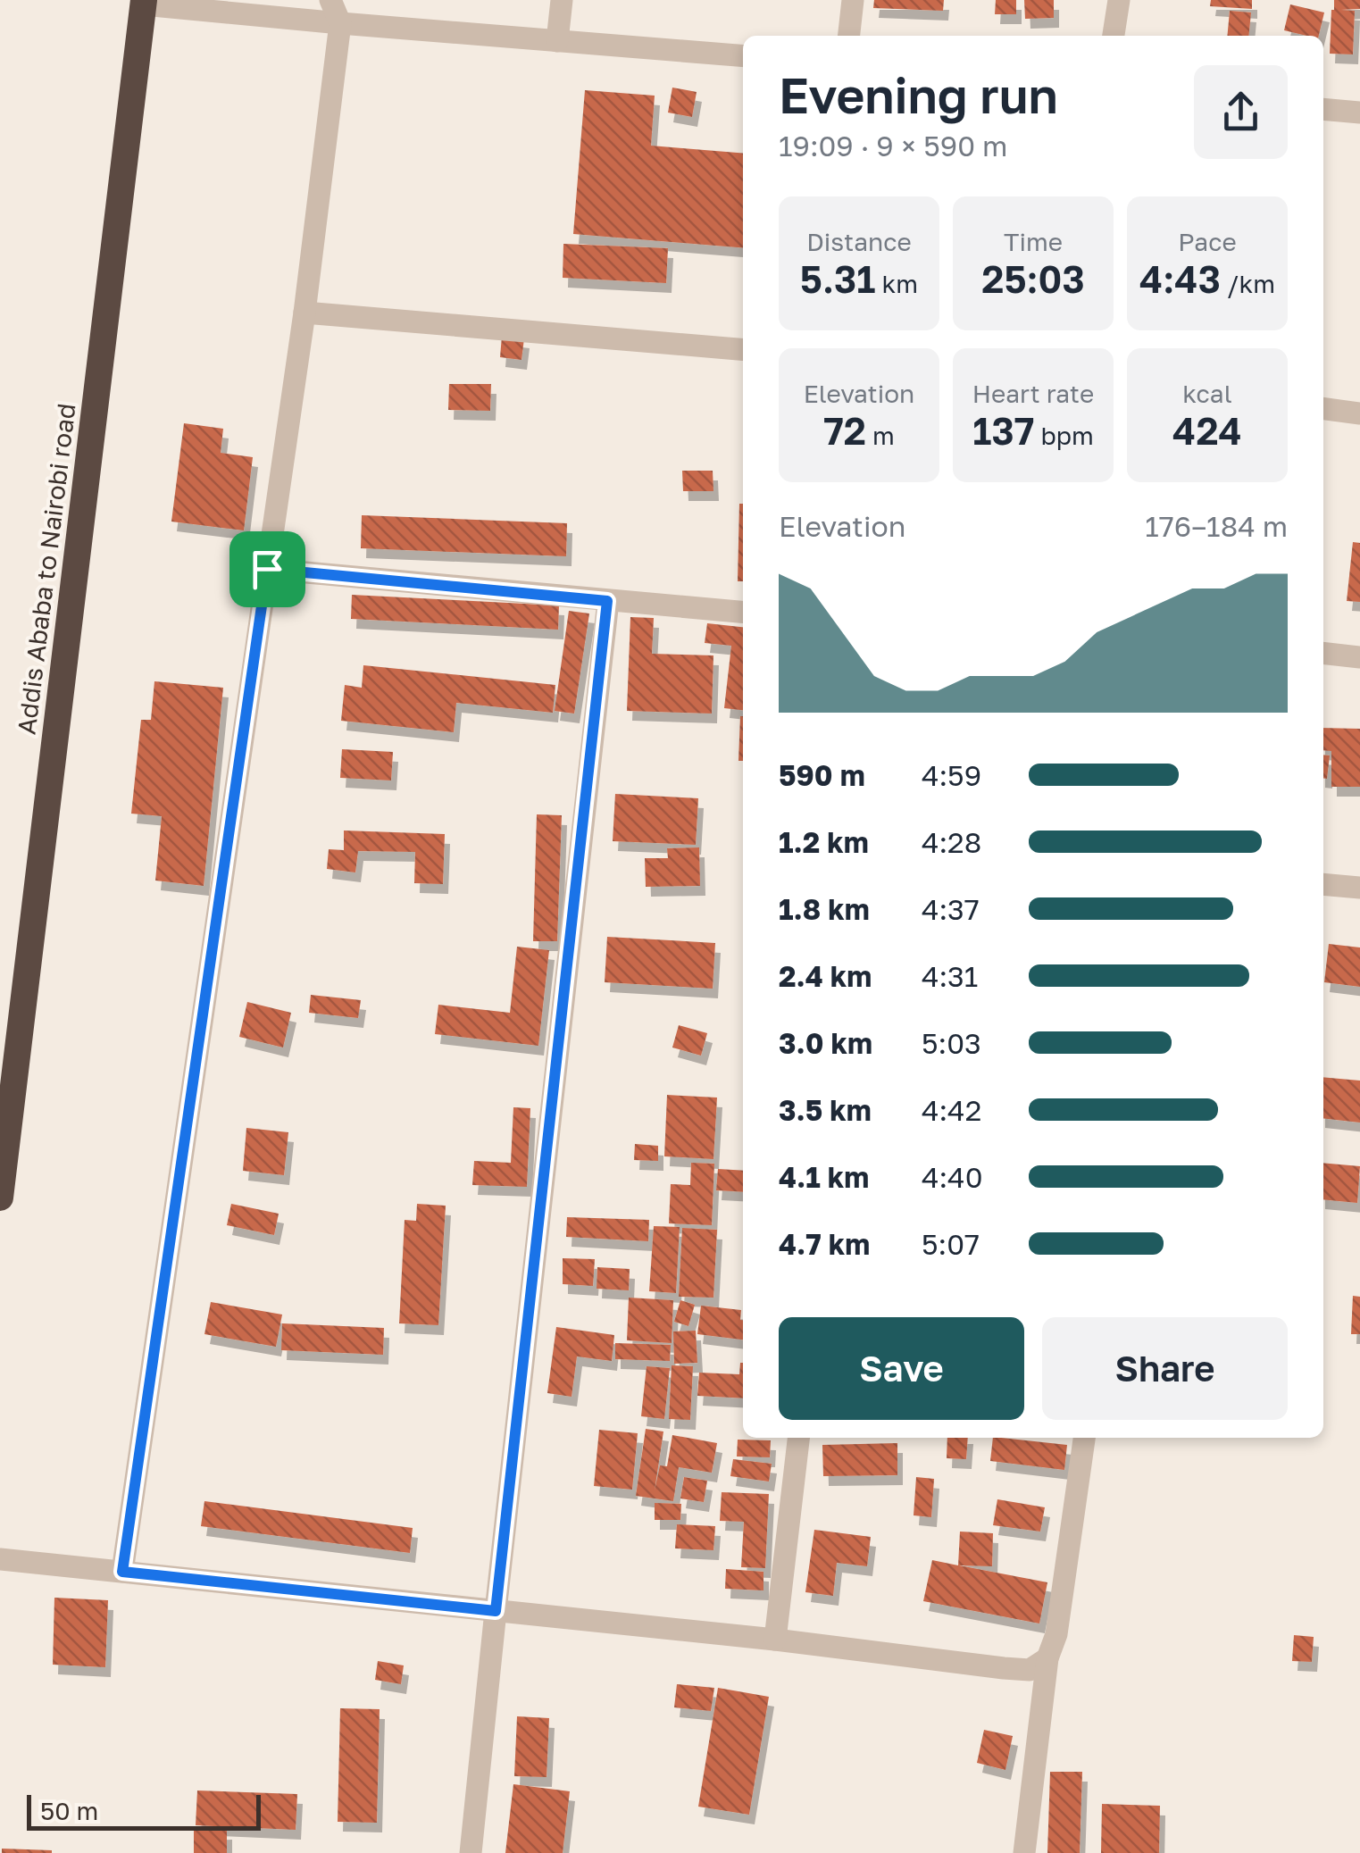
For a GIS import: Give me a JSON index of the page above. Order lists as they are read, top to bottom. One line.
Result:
{"streets":{"highway":["Addis Ababa to Nairobi road"]},"scale_bar":"50 m","page":{"heading":["Evening run","19:09 · 9 × 590 m"],"stats":[["Distance","5.31 km"],["Time","25:03"],["Pace","4:43 /km"],["Elevation","72 m"],["Heart rate","137 bpm"],["kcal","424"]],"chart":["Elevation","176–184 m"],"list":[{"name":"590 m","note":"4:59"},{"name":"1.2 km","note":"4:28"},{"name":"1.8 km","note":"4:37"},{"name":"2.4 km","note":"4:31"},{"name":"3.0 km","note":"5:03"},{"name":"3.5 km","note":"4:42"},{"name":"4.1 km","note":"4:40"},{"name":"4.7 km","note":"5:07"}],"buttons":["Save","Share"],"scale":"50 m"}}
